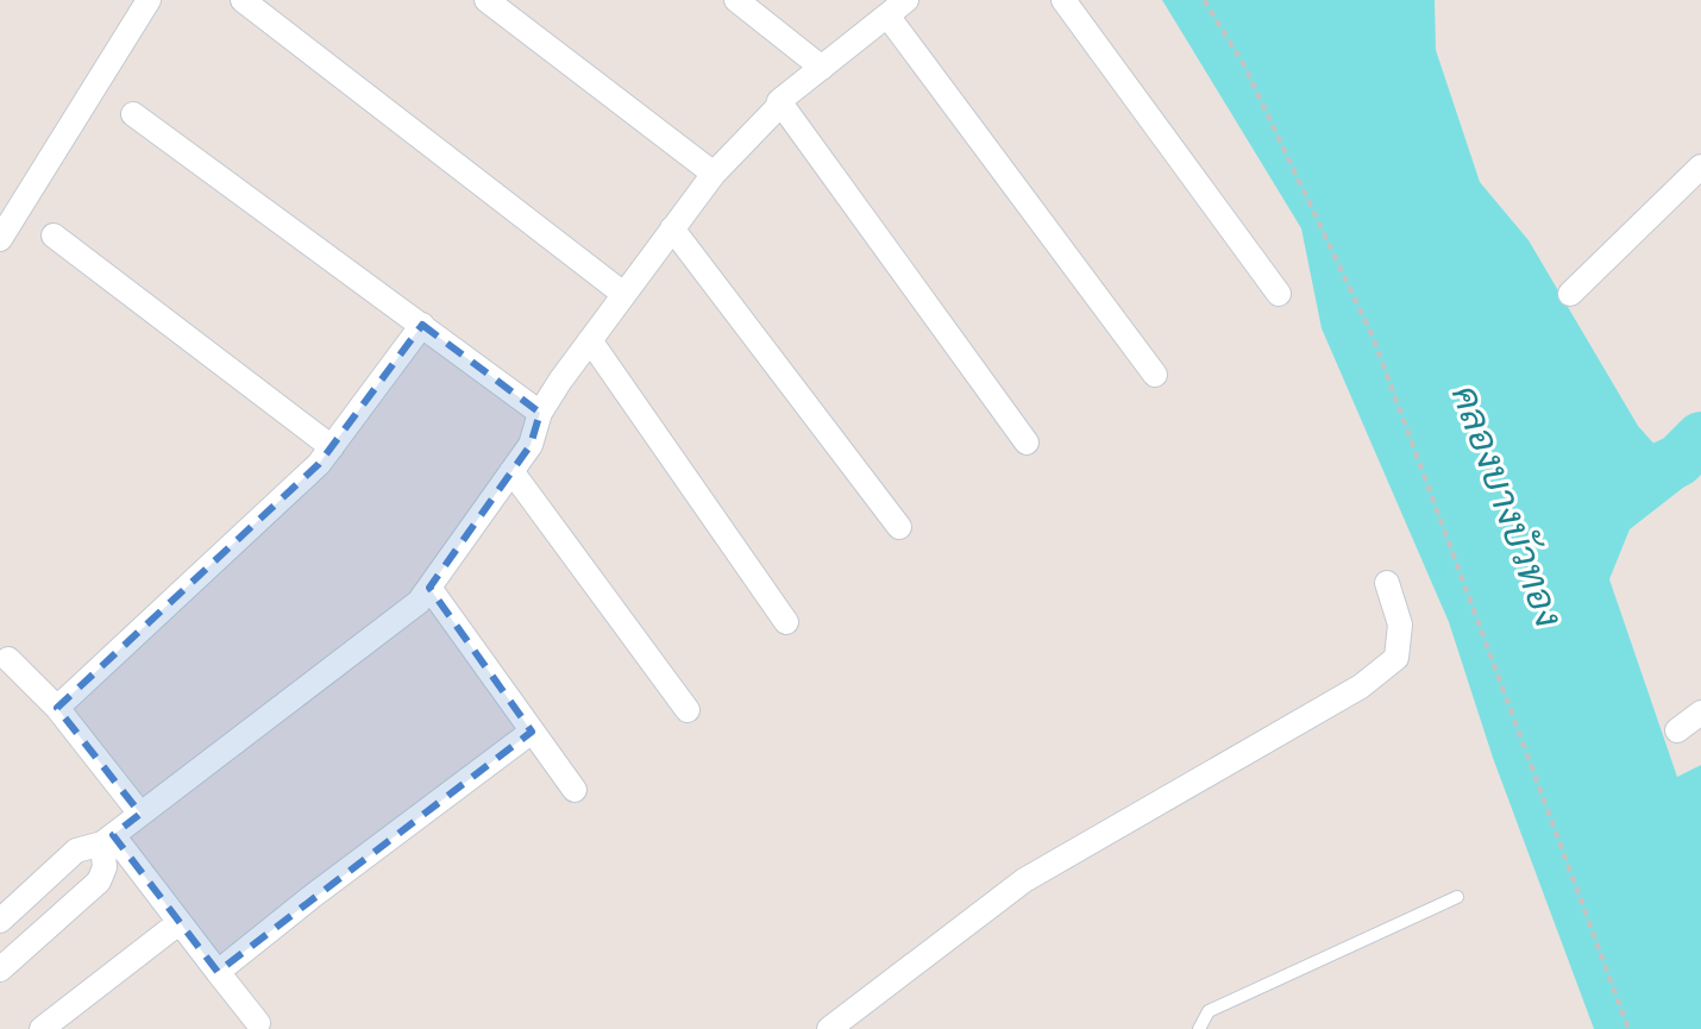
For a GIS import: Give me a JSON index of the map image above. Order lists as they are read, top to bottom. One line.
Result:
{"water":["คลองบางบัวทอง"]}
